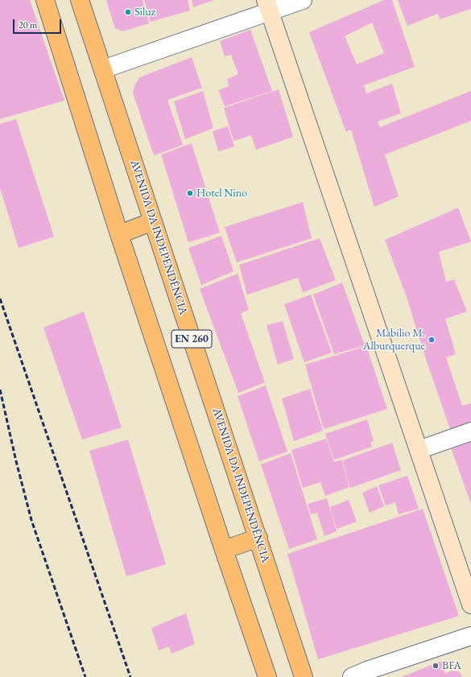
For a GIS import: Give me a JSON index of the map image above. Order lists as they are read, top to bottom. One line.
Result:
{"streets":{"main road":["AVENIDA DA INDEPENDÊNCIA","EN 260"]},"places":["Siluz","Hotel Nino","Mabilio M. Alburquerque","BFA"],"scale_bar":"20 m"}
